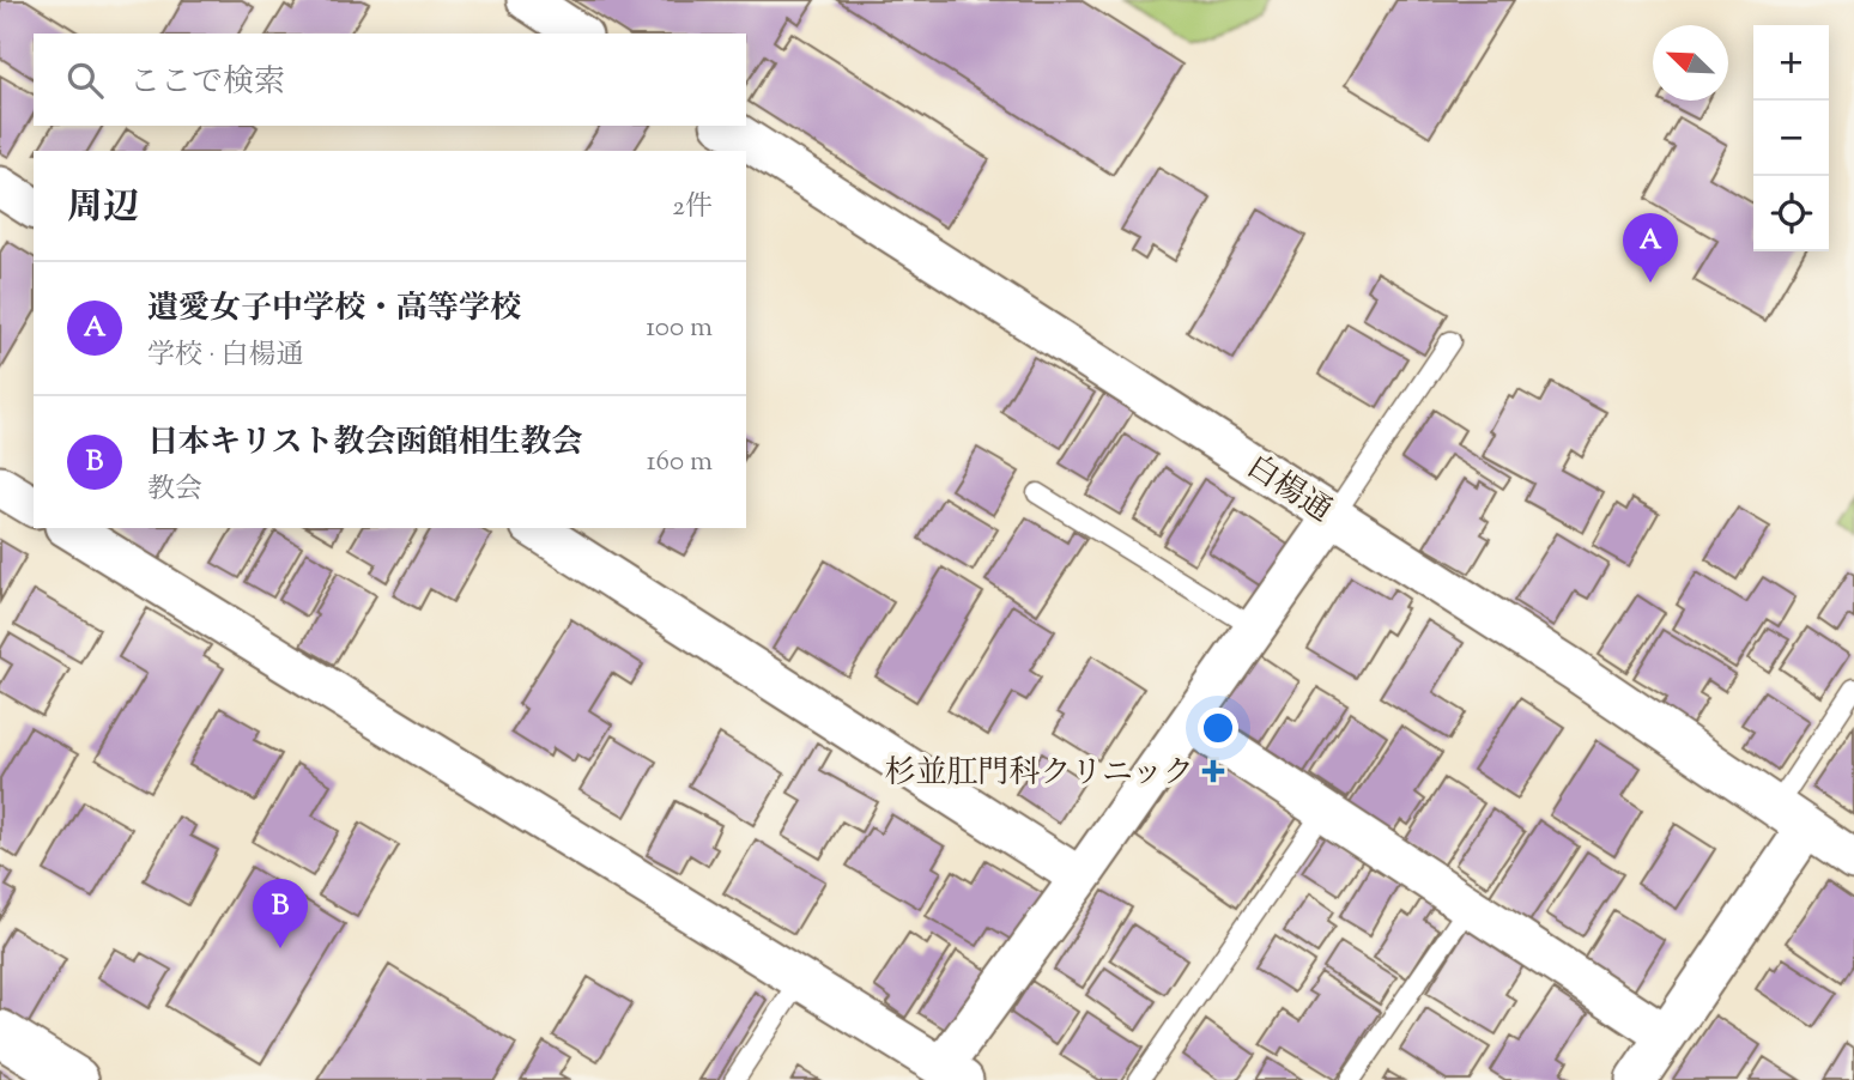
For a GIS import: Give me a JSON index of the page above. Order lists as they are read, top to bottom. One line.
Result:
{"streets":{"street":["白楊通"]},"places":{"health":["杉並肛門科クリニック"]},"north":"top left","page":{"map_buttons":["+","−"],"search":"ここで検索","heading":["周辺","2件"],"pins":["A","B"],"list":[{"mark":"A","name":"遺愛女子中学校・高等学校","note":"学校 · 白楊通","value":"100 m"},{"mark":"B","name":"日本キリスト教会函館相生教会","note":"教会","value":"160 m"}]}}
